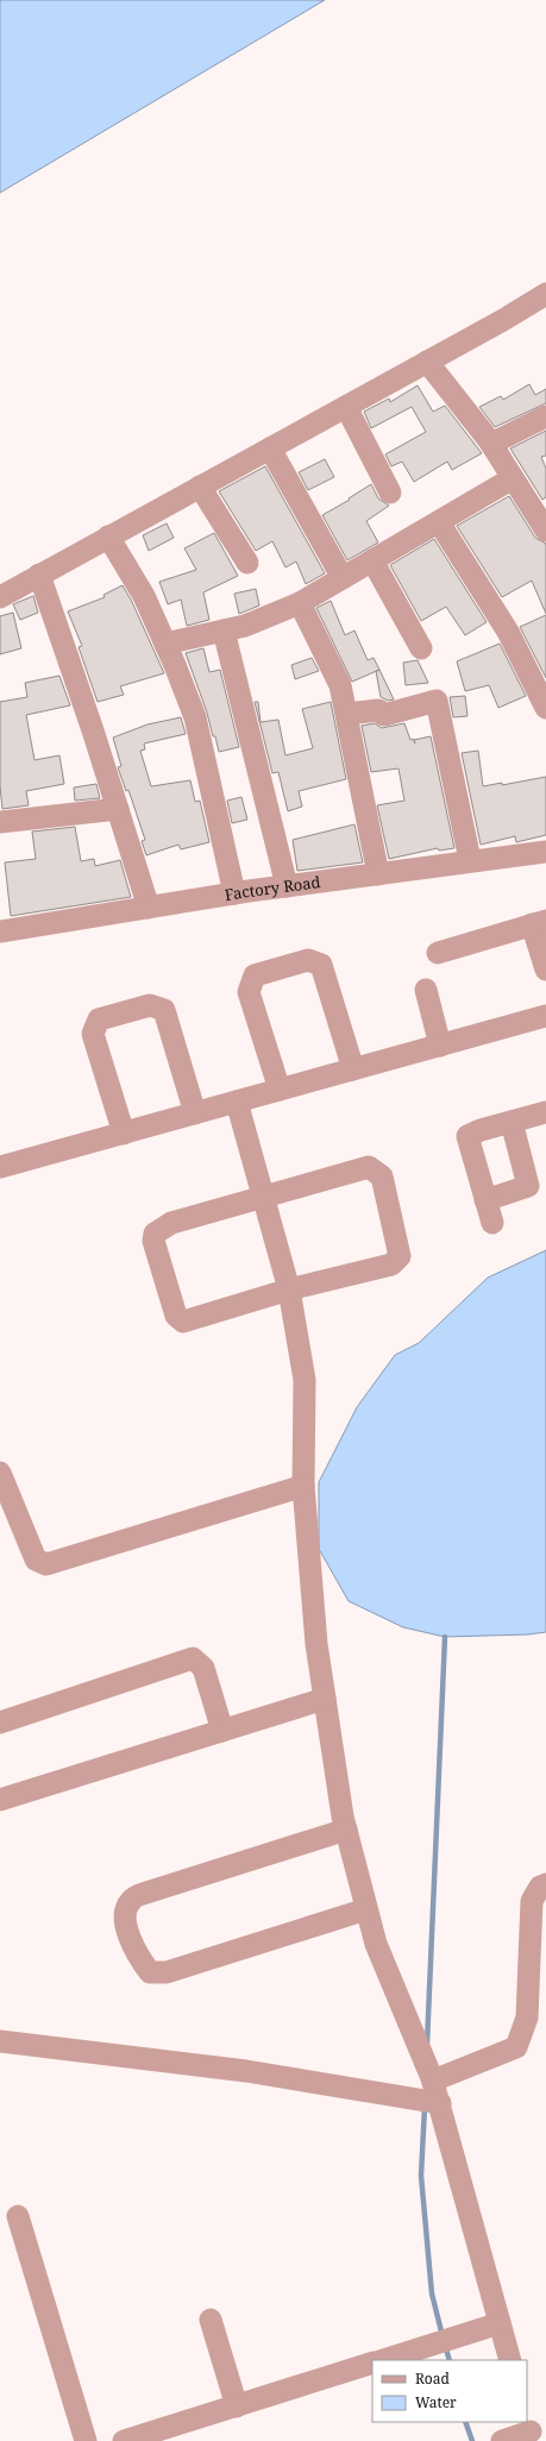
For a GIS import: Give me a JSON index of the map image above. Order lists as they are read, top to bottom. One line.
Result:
{"streets":{"street":["Factory Road"]},"legend":["Road","Water"]}
